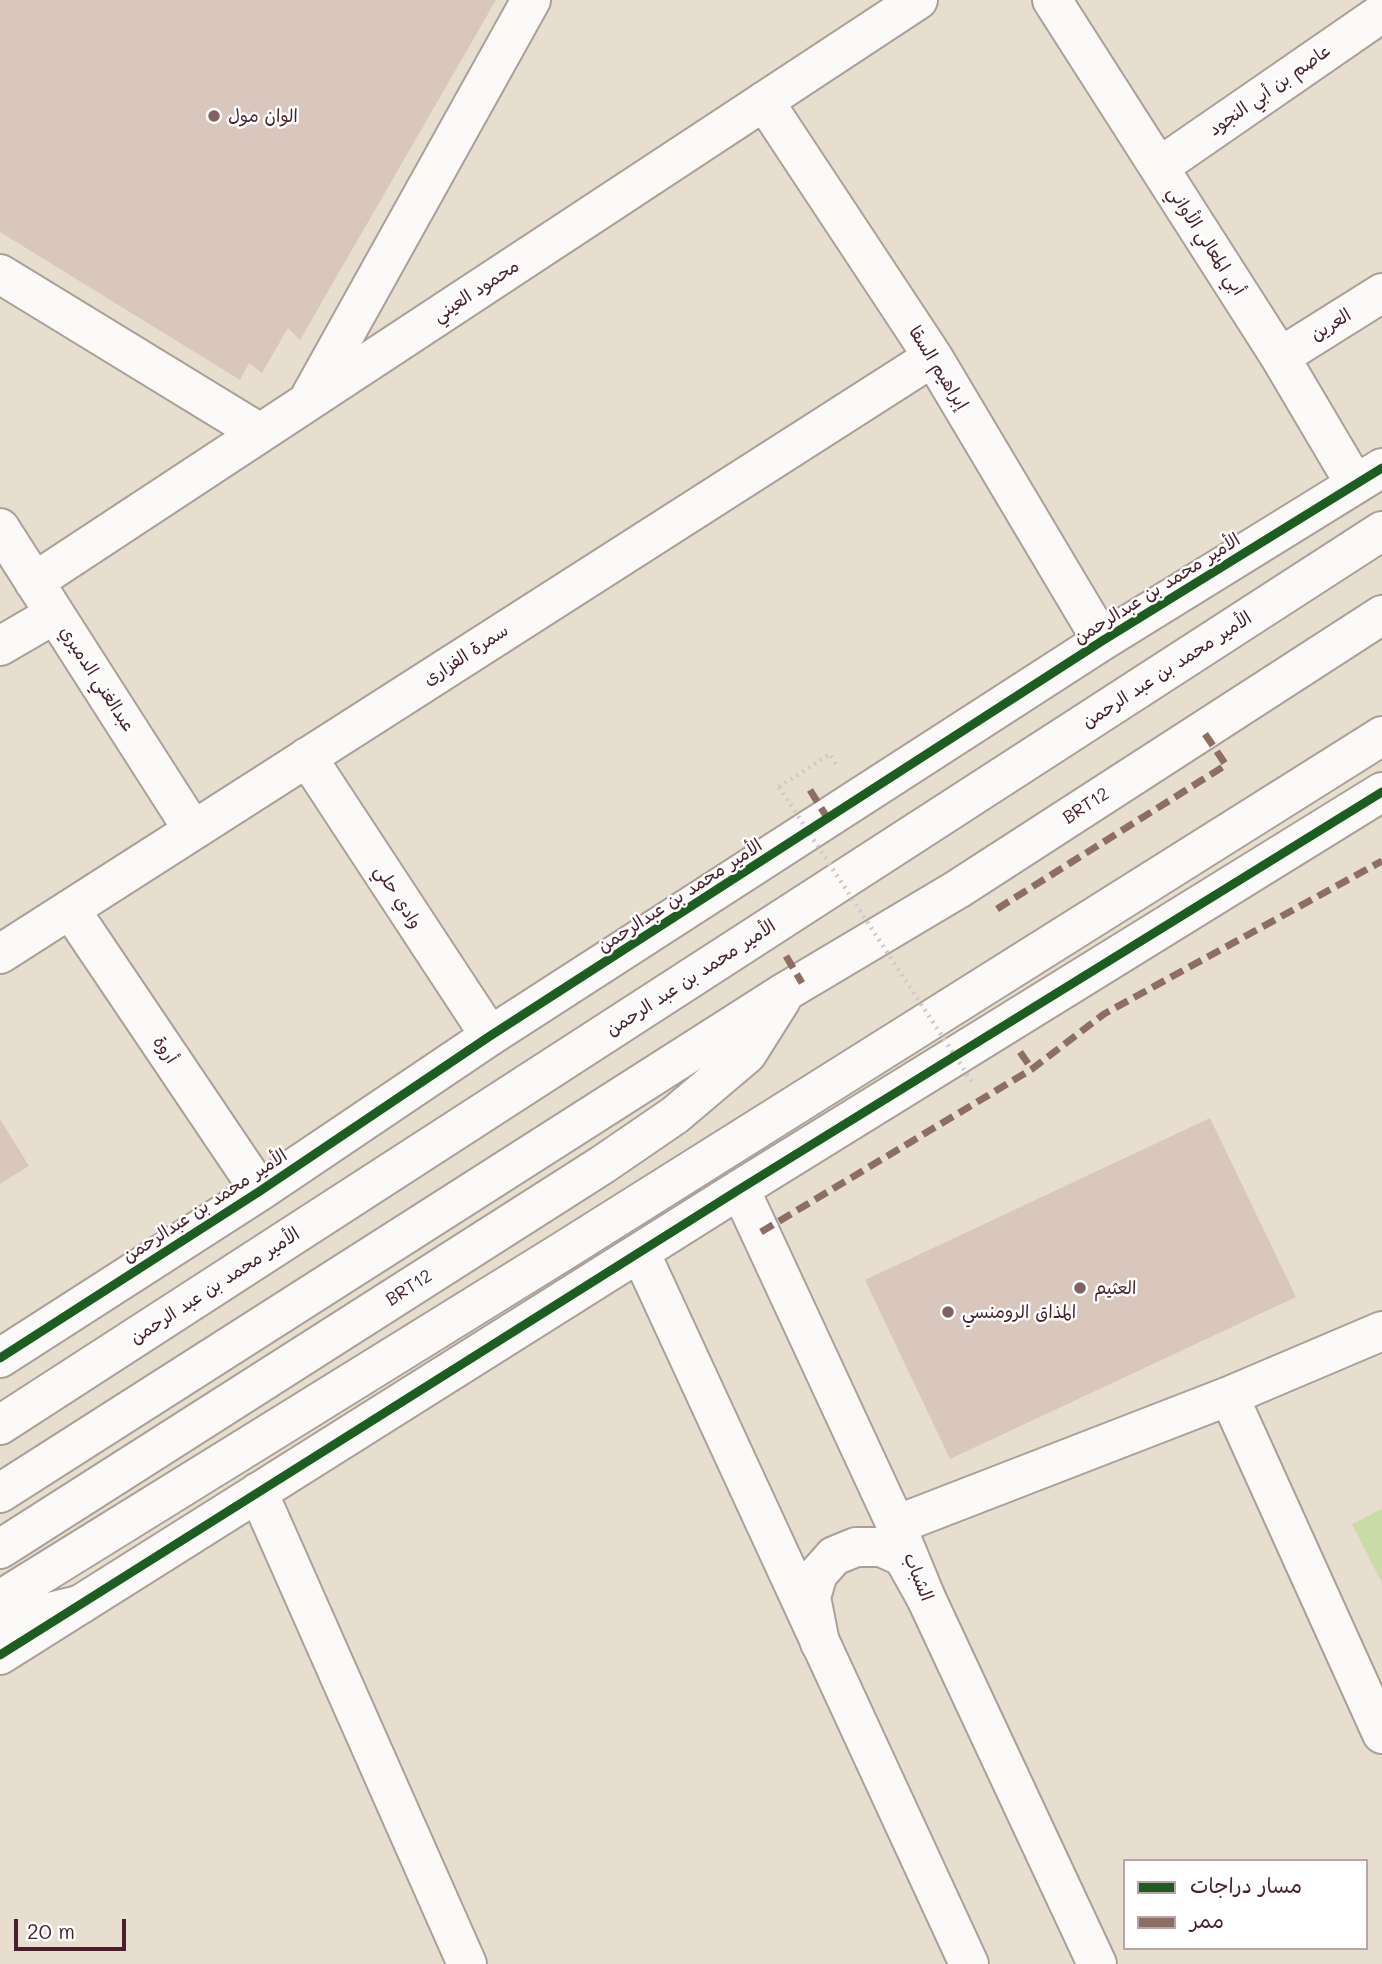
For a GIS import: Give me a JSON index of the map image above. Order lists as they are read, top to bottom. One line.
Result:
{"streets":{"street":["عاصم بن أبي النجود","أبي المعالي الأواني","محمود العيني","العرين","إبراهيم السقا","الأمير محمد بن عبدالرحمن","سمرة الفزارى","الأمير محمد بن عبد الرحمن","عبدالغني الدميري","BRT12","وادي حلي","أروة","الشباب"]},"crossings":[["عاصم بن أبي النجود","أبي المعالي الأواني"],["أبي المعالي الأواني","العرين"],["أبي المعالي الأواني","الأمير محمد بن عبدالرحمن"],["محمود العيني","إبراهيم السقا"],["محمود العيني","عبدالغني الدميري"],["إبراهيم السقا","الأمير محمد بن عبدالرحمن"],["إبراهيم السقا","سمرة الفزارى"],["الأمير محمد بن عبدالرحمن","وادي حلي"],["الأمير محمد بن عبدالرحمن","أروة"],["سمرة الفزارى","عبدالغني الدميري"],["سمرة الفزارى","وادي حلي"],["سمرة الفزارى","أروة"]],"places":["الوان مول","العثيم","المذاق الرومنسي"],"legend":["مسار دراجات","ممر"],"scale_bar":"20 m"}
